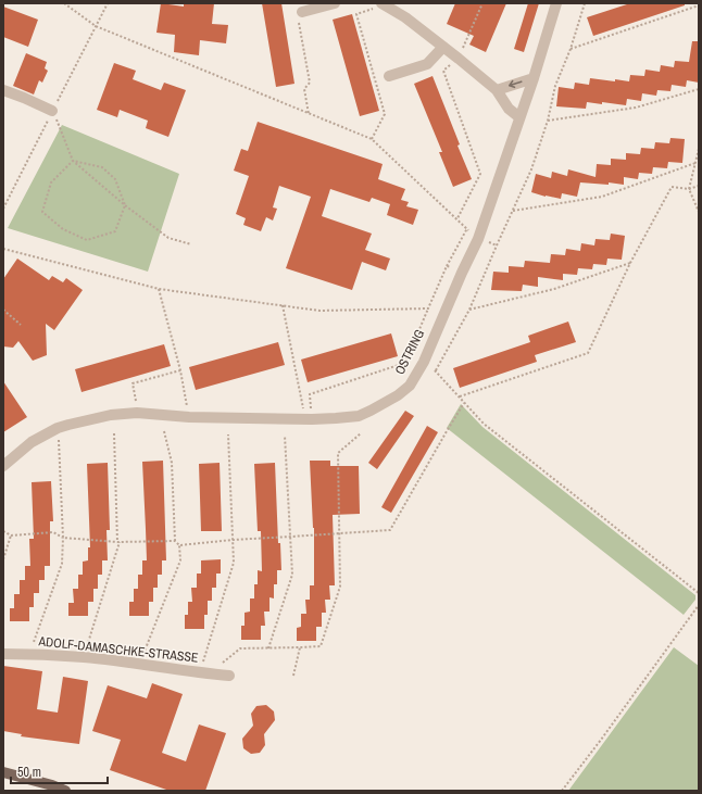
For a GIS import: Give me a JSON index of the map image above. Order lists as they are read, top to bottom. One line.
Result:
{"streets":{"street":["OSTRING","ADOLF-DAMASCHKE-STRASSE"]},"scale_bar":"50 m"}
